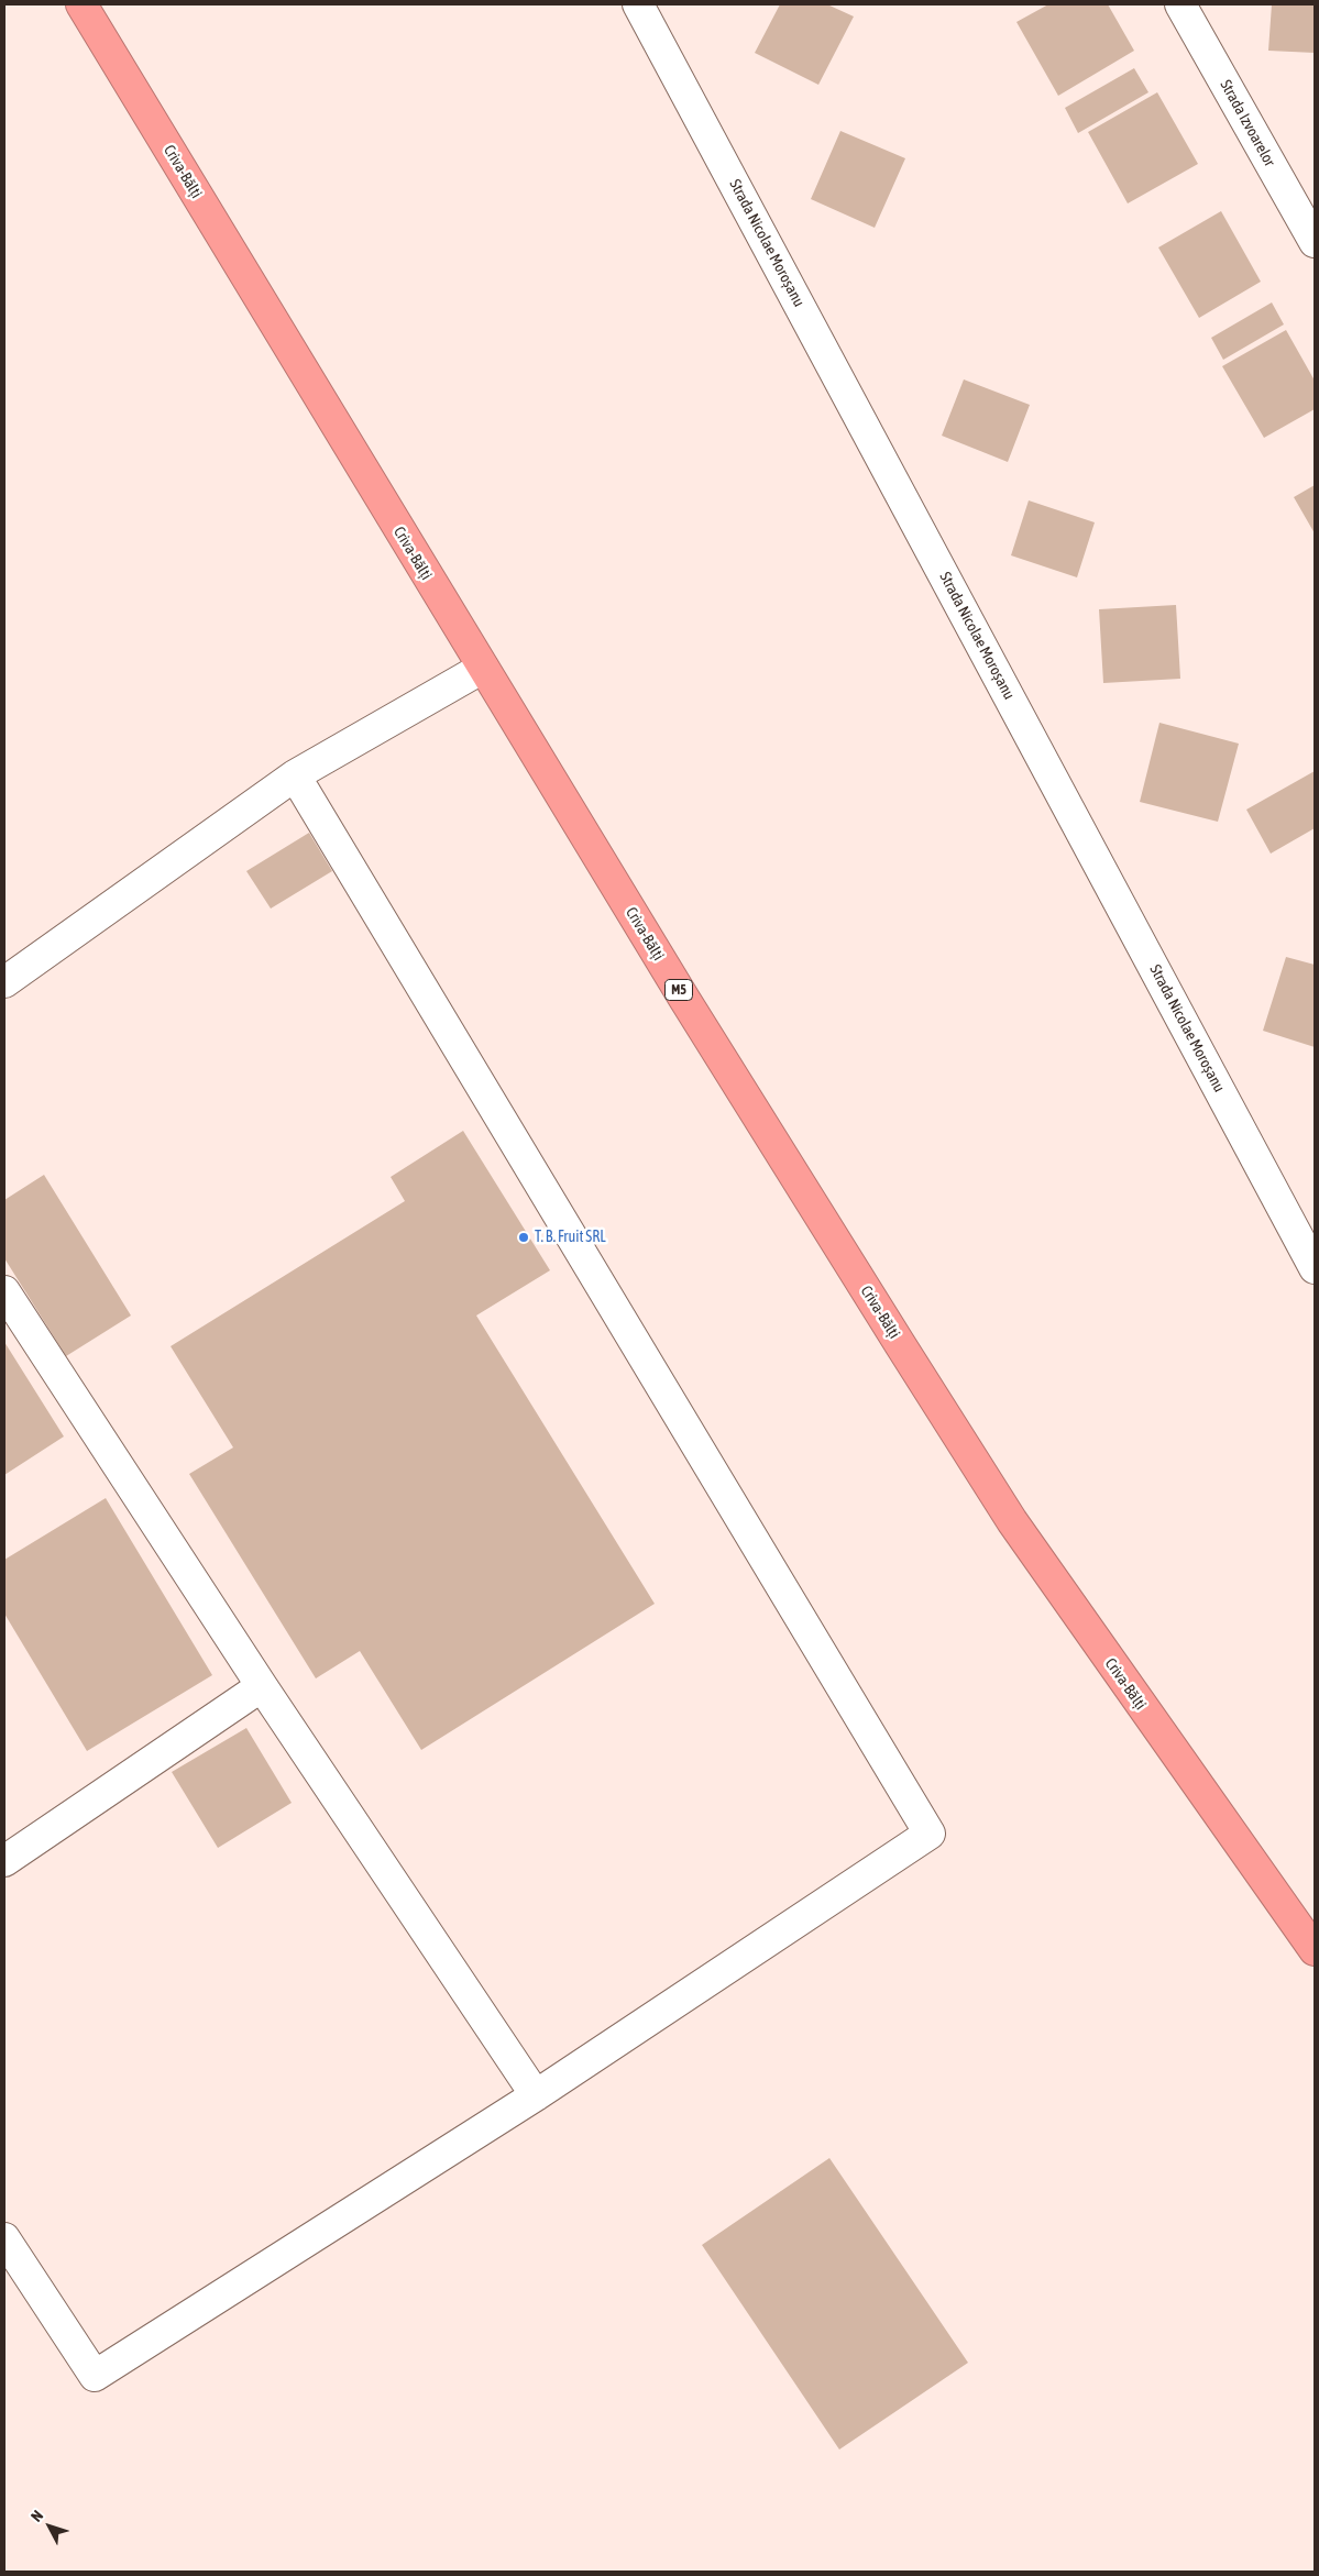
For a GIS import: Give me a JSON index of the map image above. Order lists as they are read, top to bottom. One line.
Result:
{"streets":{"highway":["Criva-Bălți","M5"],"street":["Strada Izvoarelor","Strada Nicolae Moroșanu"]},"places":["T. B. Fruit SRL"],"north":"top left"}
